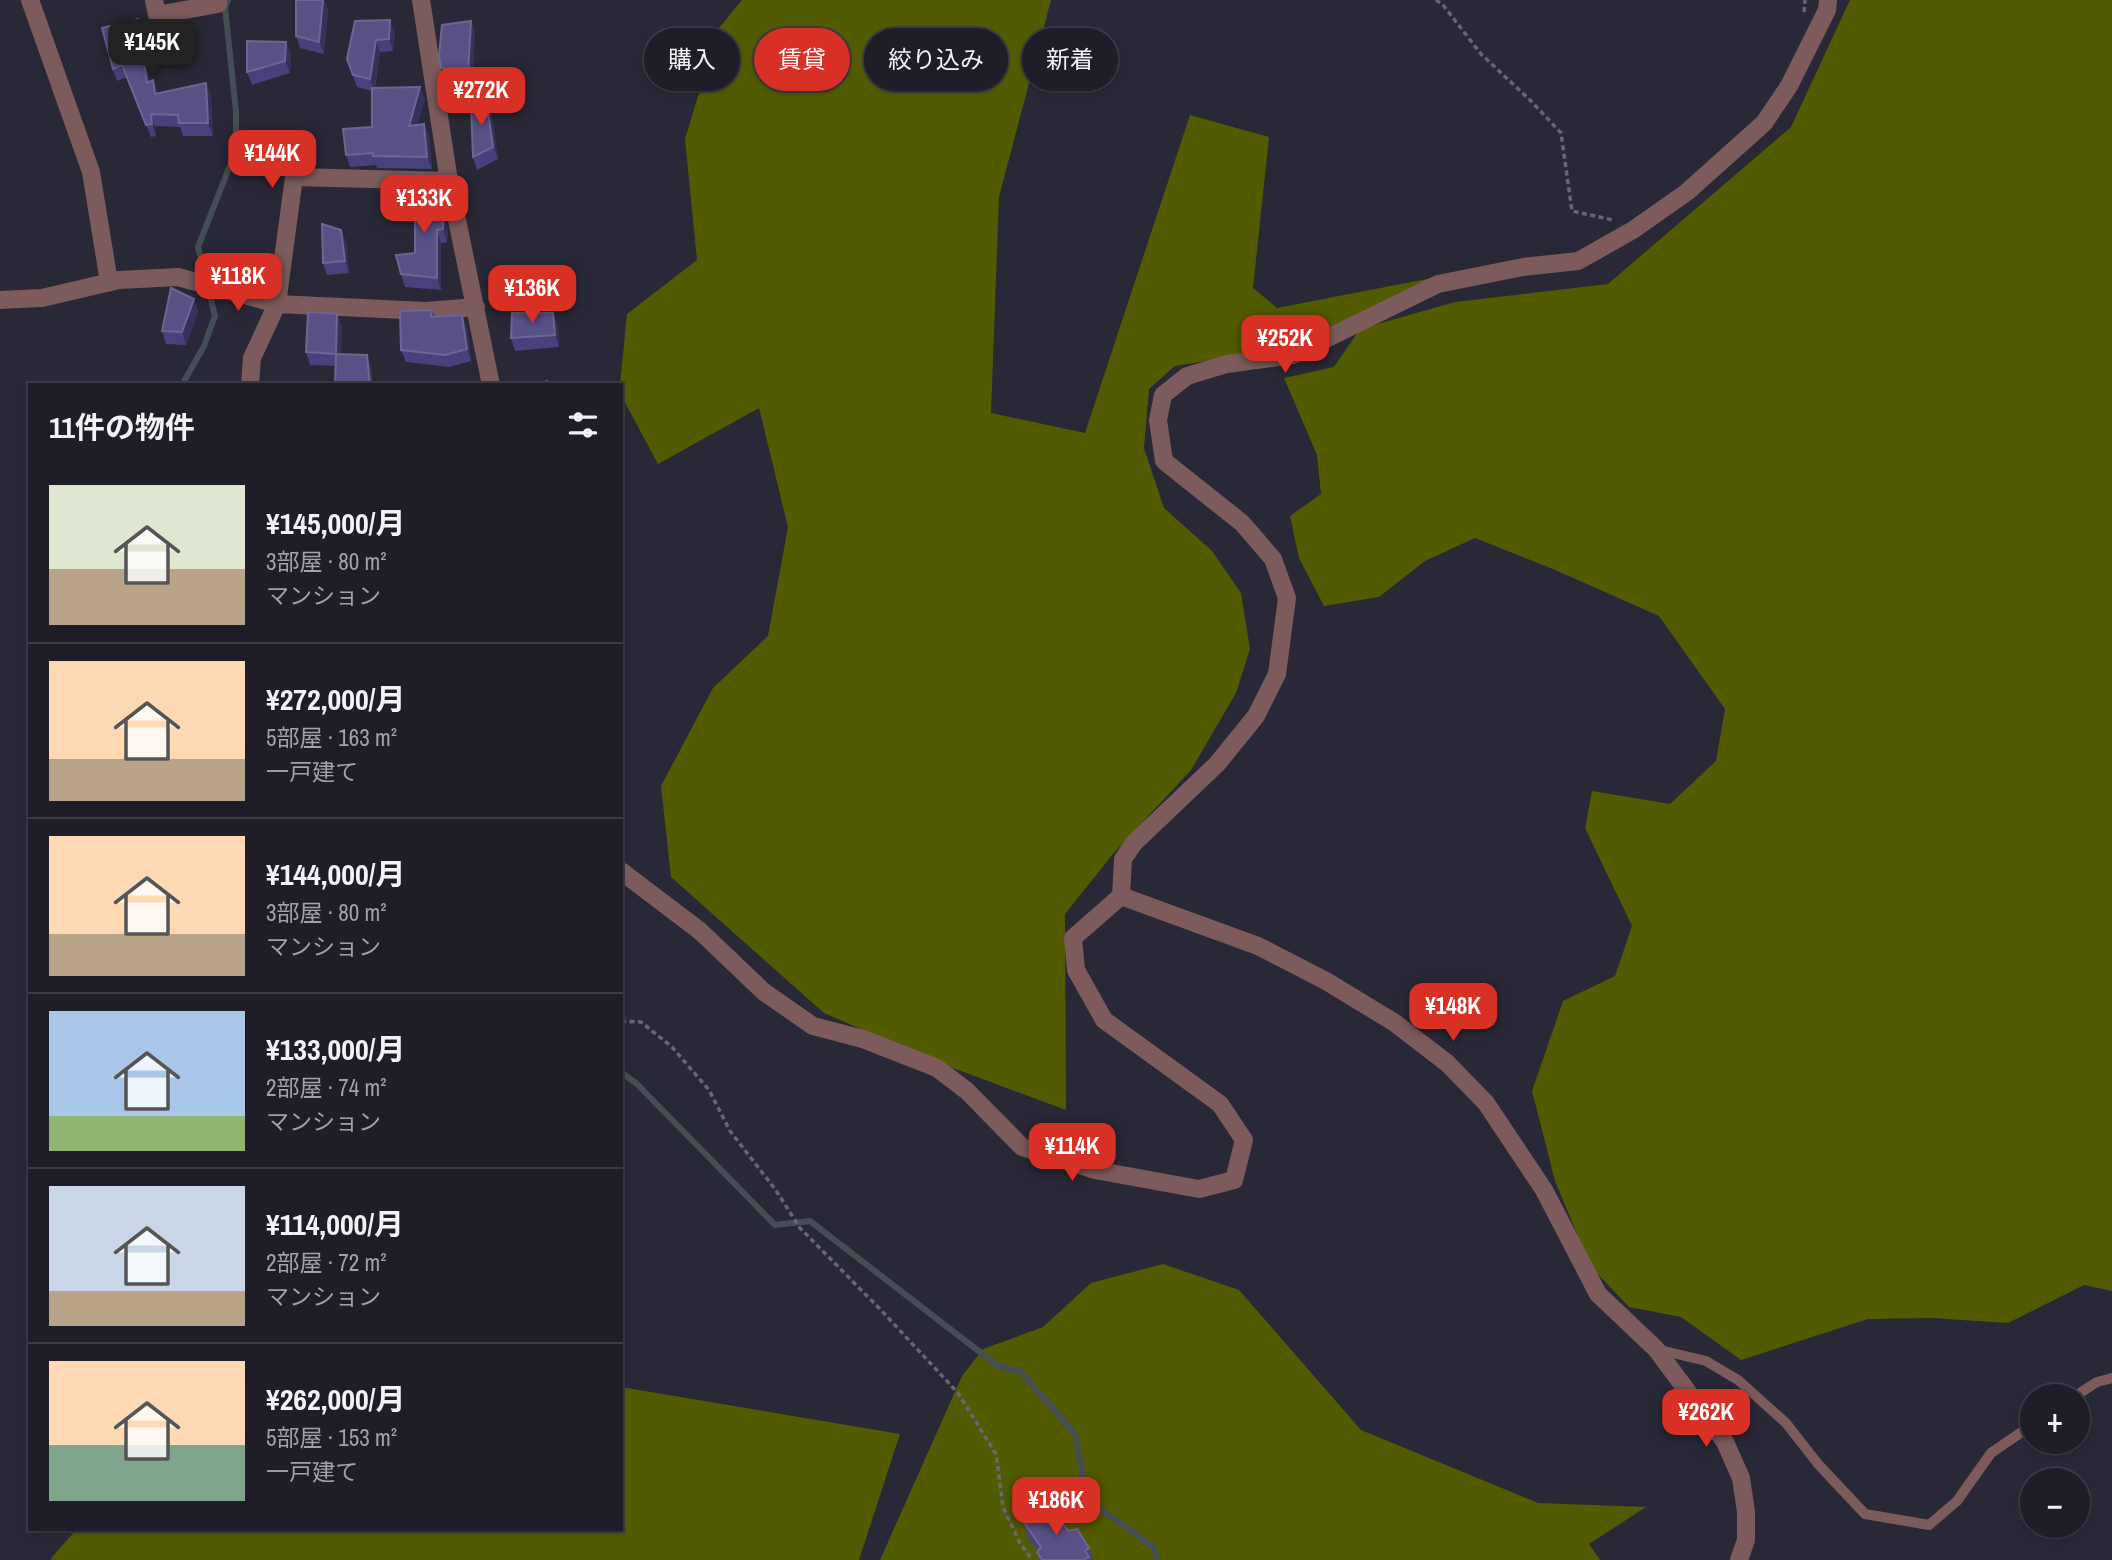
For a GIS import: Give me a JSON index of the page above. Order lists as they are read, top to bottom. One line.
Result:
{"page":{"price":["¥145K","¥272K","¥144K","¥133K","¥118K","¥136K","¥252K","¥148K","¥114K","¥262K","¥186K"],"chip":["購入","賃貸","絞り込み","新着"],"heading":"11件の物件","list":[{"name":"¥145,000/月","note":"3部屋 · 80 m² · マンション"},{"name":"¥272,000/月","note":"5部屋 · 163 m² · 一戸建て"},{"name":"¥144,000/月","note":"3部屋 · 80 m² · マンション"},{"name":"¥133,000/月","note":"2部屋 · 74 m² · マンション"},{"name":"¥114,000/月","note":"2部屋 · 72 m² · マンション"},{"name":"¥262,000/月","note":"5部屋 · 153 m² · 一戸建て"}],"map_buttons":["+","−"]}}
